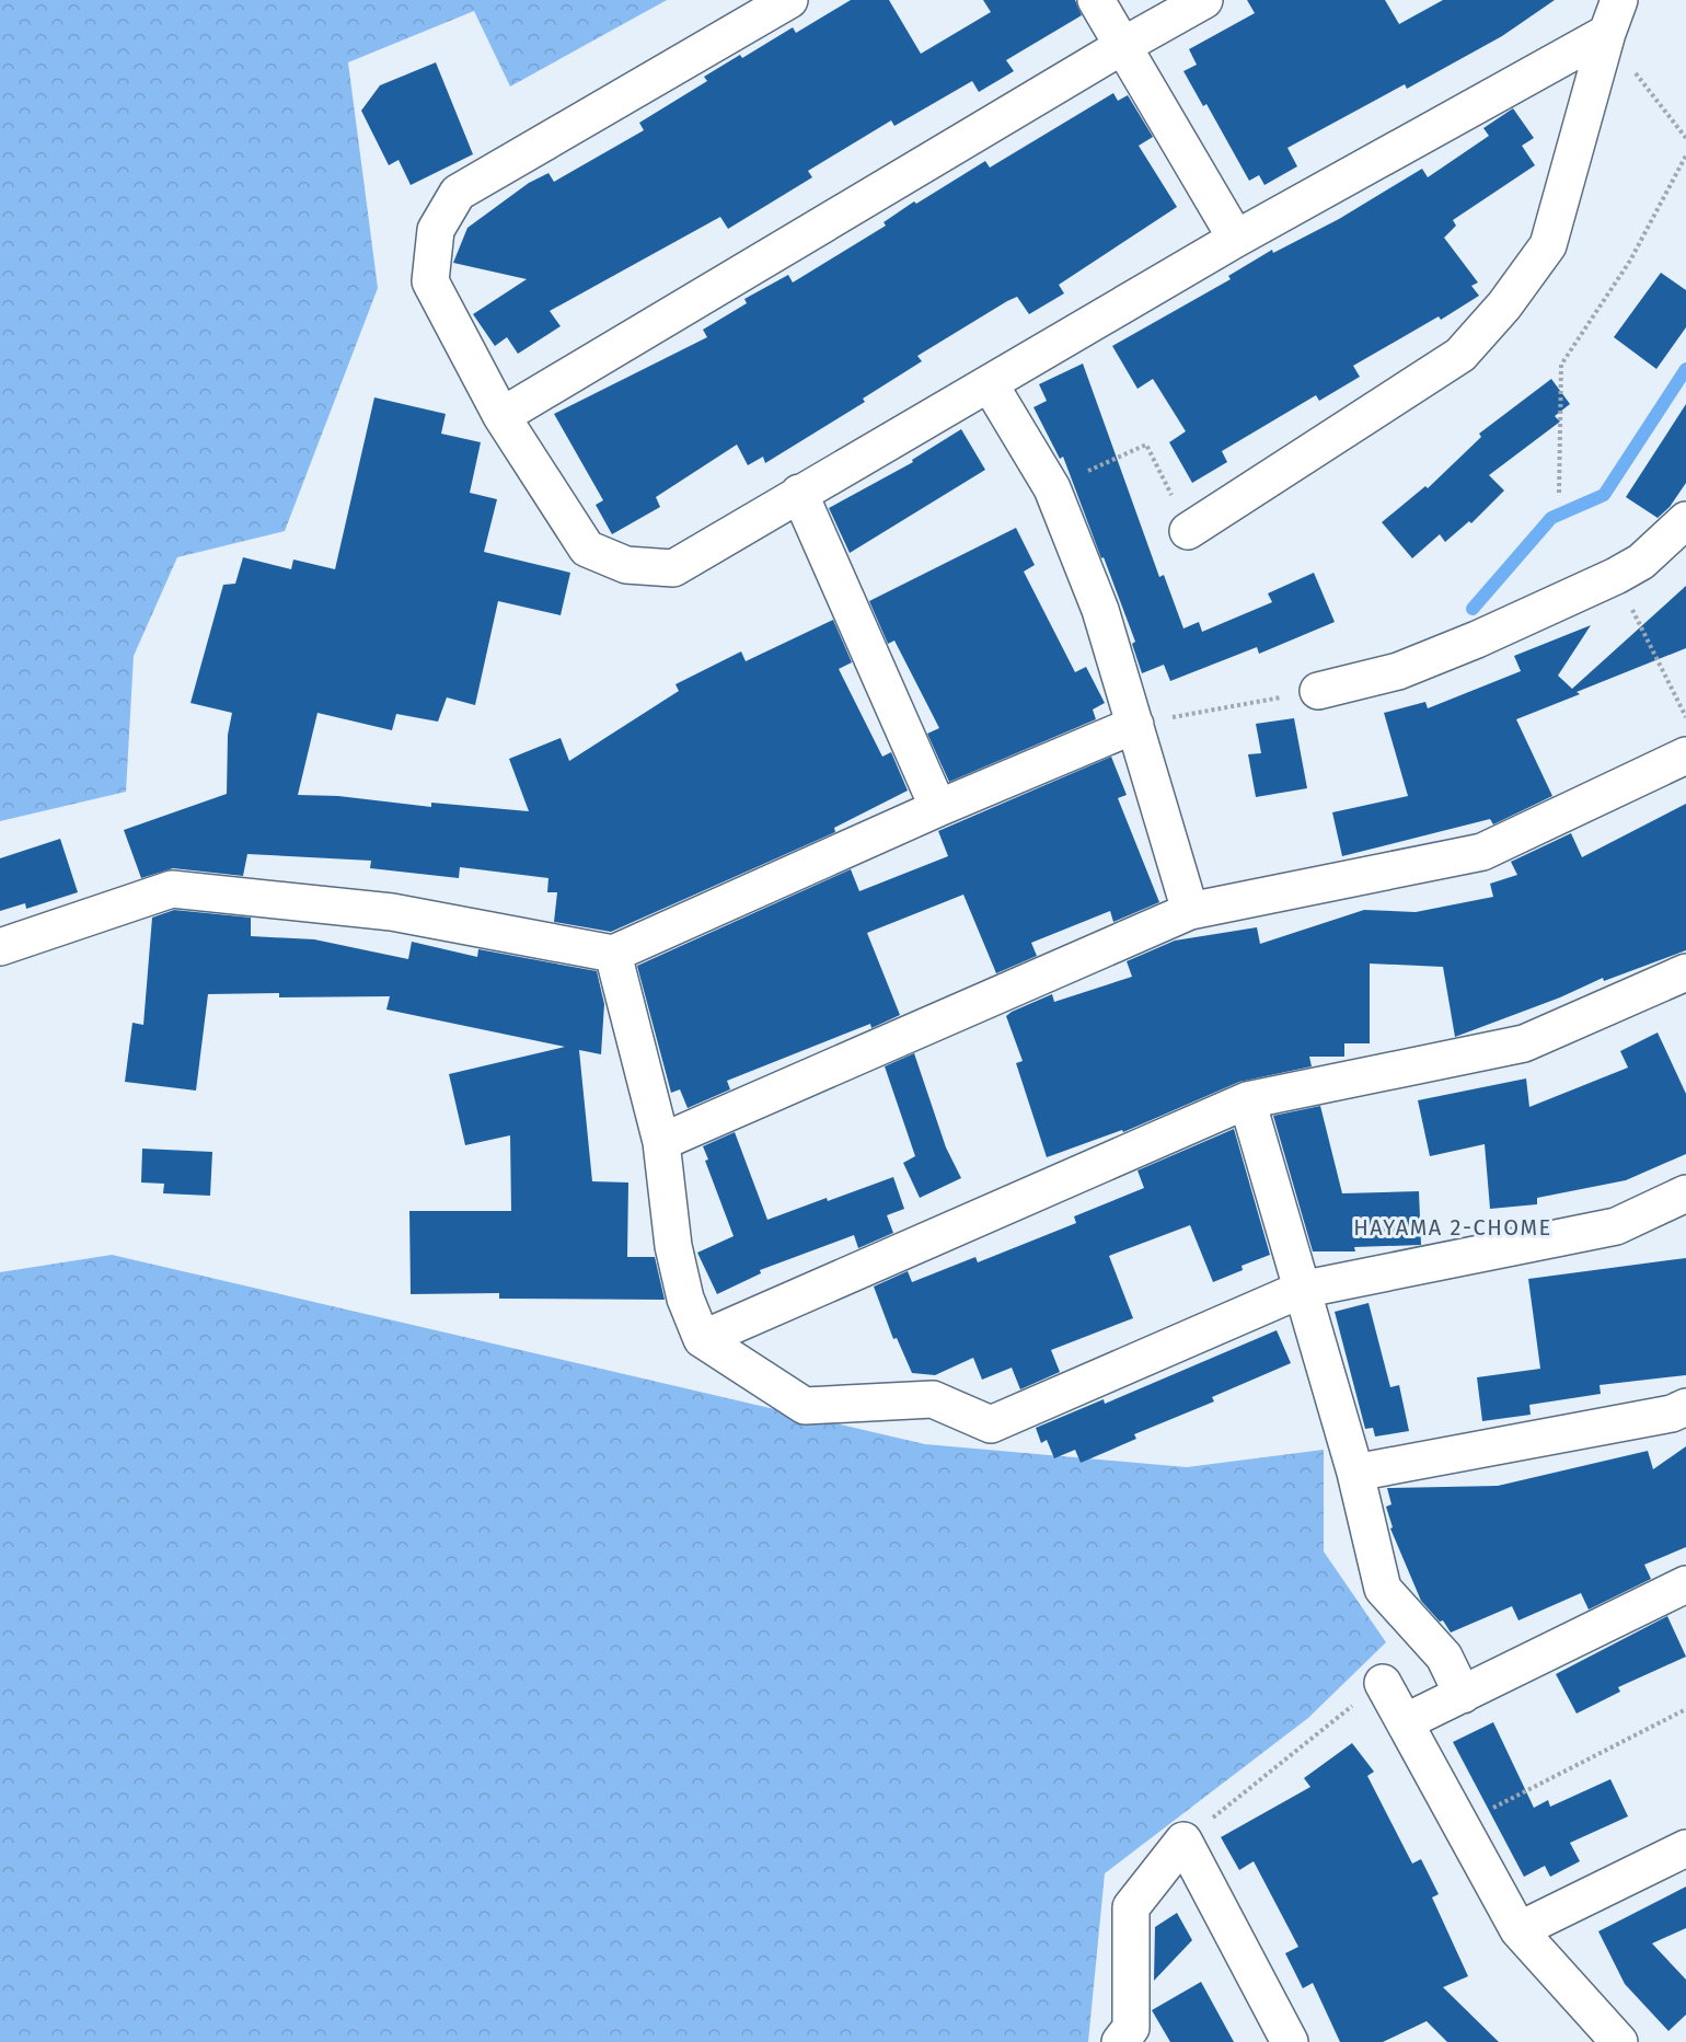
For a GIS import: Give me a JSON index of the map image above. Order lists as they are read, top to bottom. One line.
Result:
{"districts":["HAYAMA 2-CHOME"]}
